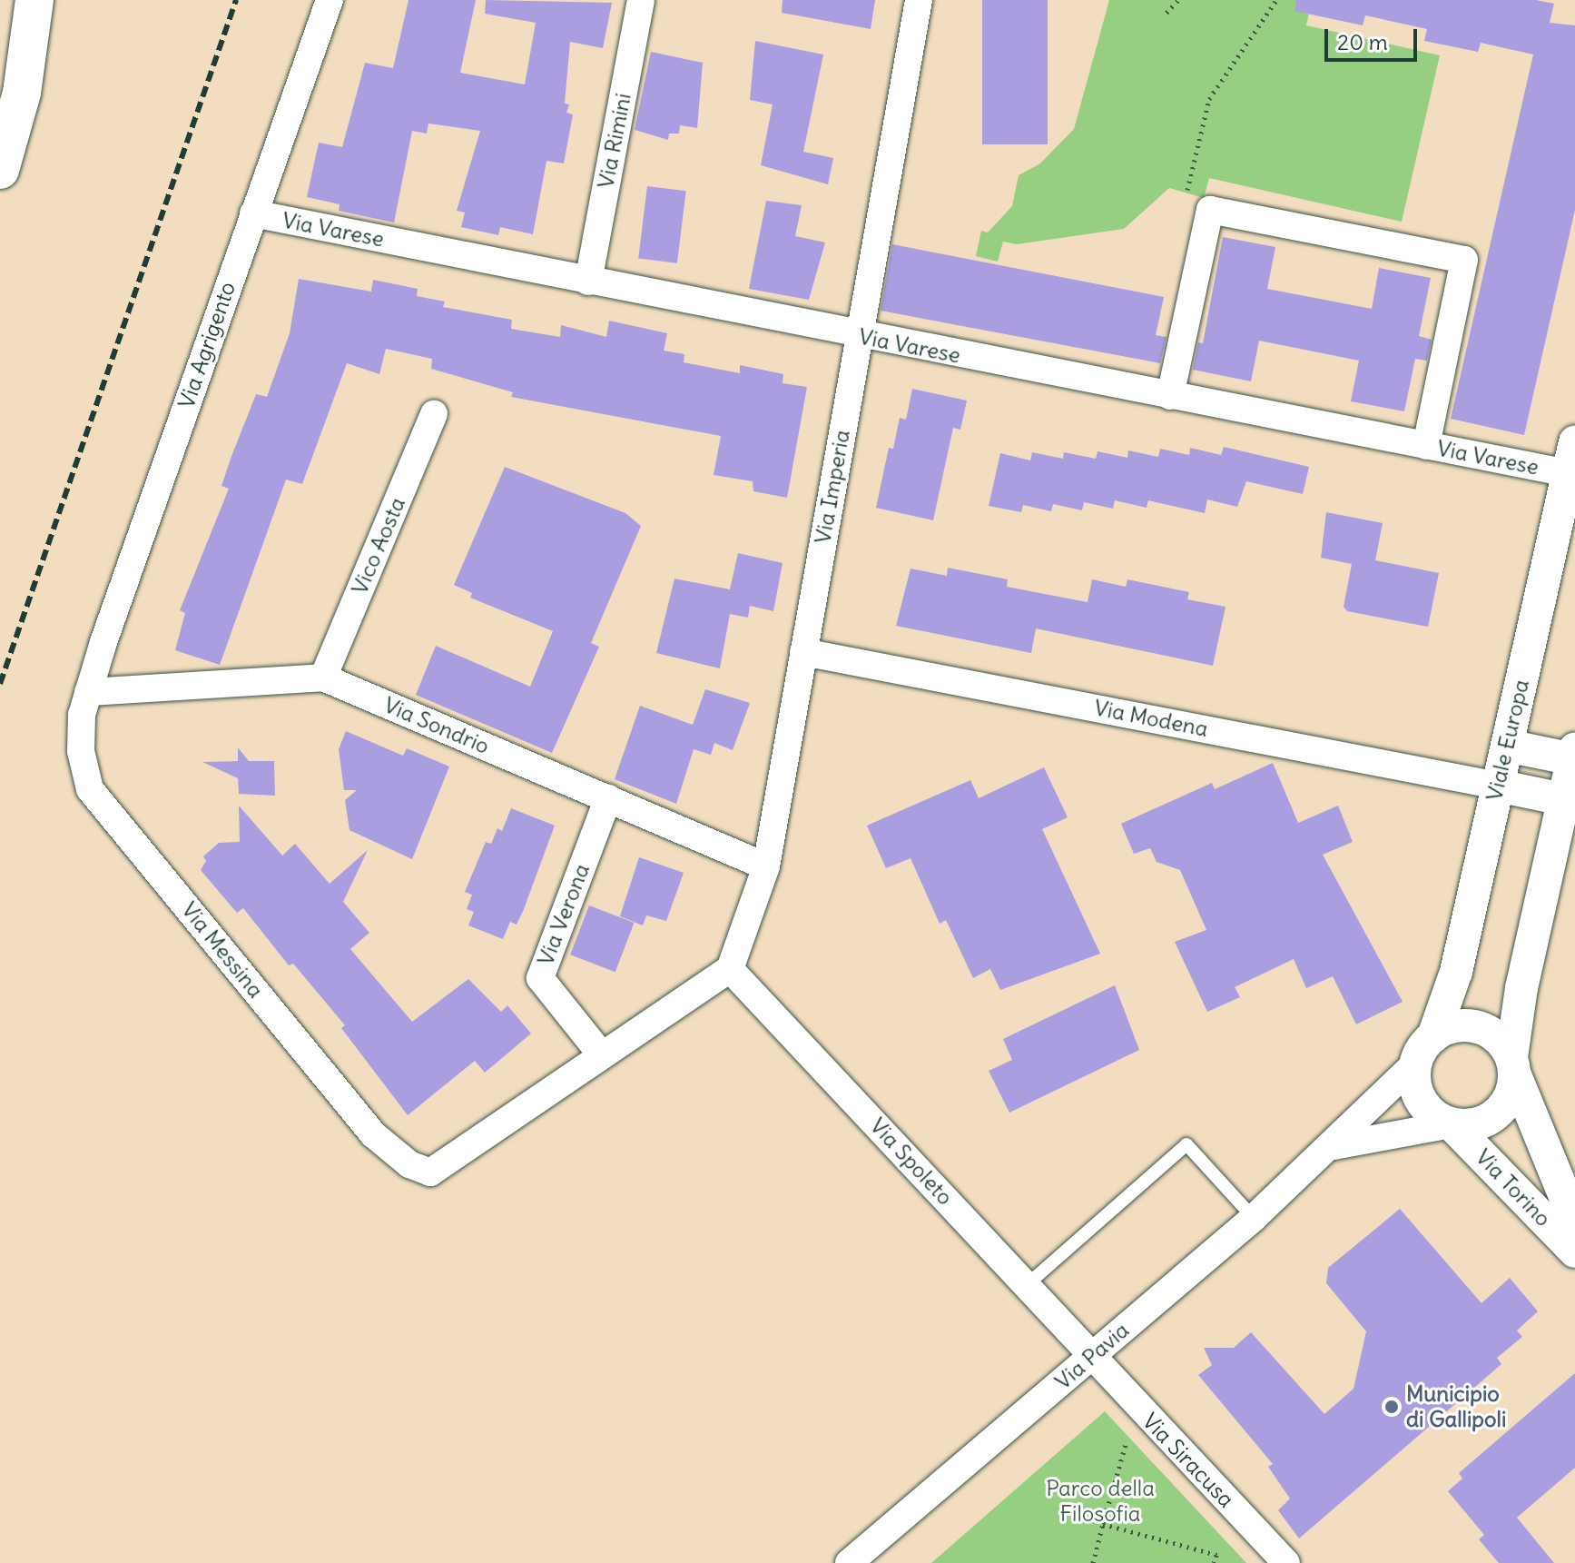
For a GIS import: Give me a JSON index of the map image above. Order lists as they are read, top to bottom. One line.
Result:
{"streets":{"street":["Via Rimini","Via Varese","Via Agrigento","Via Imperia","Vico Aosta","Via Modena","Via Sondrio","Viale Europa","Via Verona","Via Messina","Via Spoleto","Via Torino","Via Pavia","Via Siracusa"]},"crossings":[["Via Rimini","Via Varese"],["Via Varese","Via Agrigento"],["Via Varese","Via Imperia"],["Via Varese","Viale Europa"],["Via Agrigento","Via Sondrio"],["Via Agrigento","Via Messina"],["Via Imperia","Via Modena"],["Via Imperia","Via Sondrio"],["Via Imperia","Via Spoleto"],["Vico Aosta","Via Sondrio"],["Via Modena","Viale Europa"],["Via Sondrio","Via Verona"],["Via Sondrio","Via Messina"],["Viale Europa","Via Torino"],["Viale Europa","Via Pavia"],["Via Verona","Via Messina"],["Via Spoleto","Via Pavia"],["Via Spoleto","Via Siracusa"],["Via Torino","Via Pavia"],["Via Pavia","Via Siracusa"]],"parks":["Parco della Filosofia"],"places":["Municipio di Gallipoli"],"scale_bar":"20 m"}
